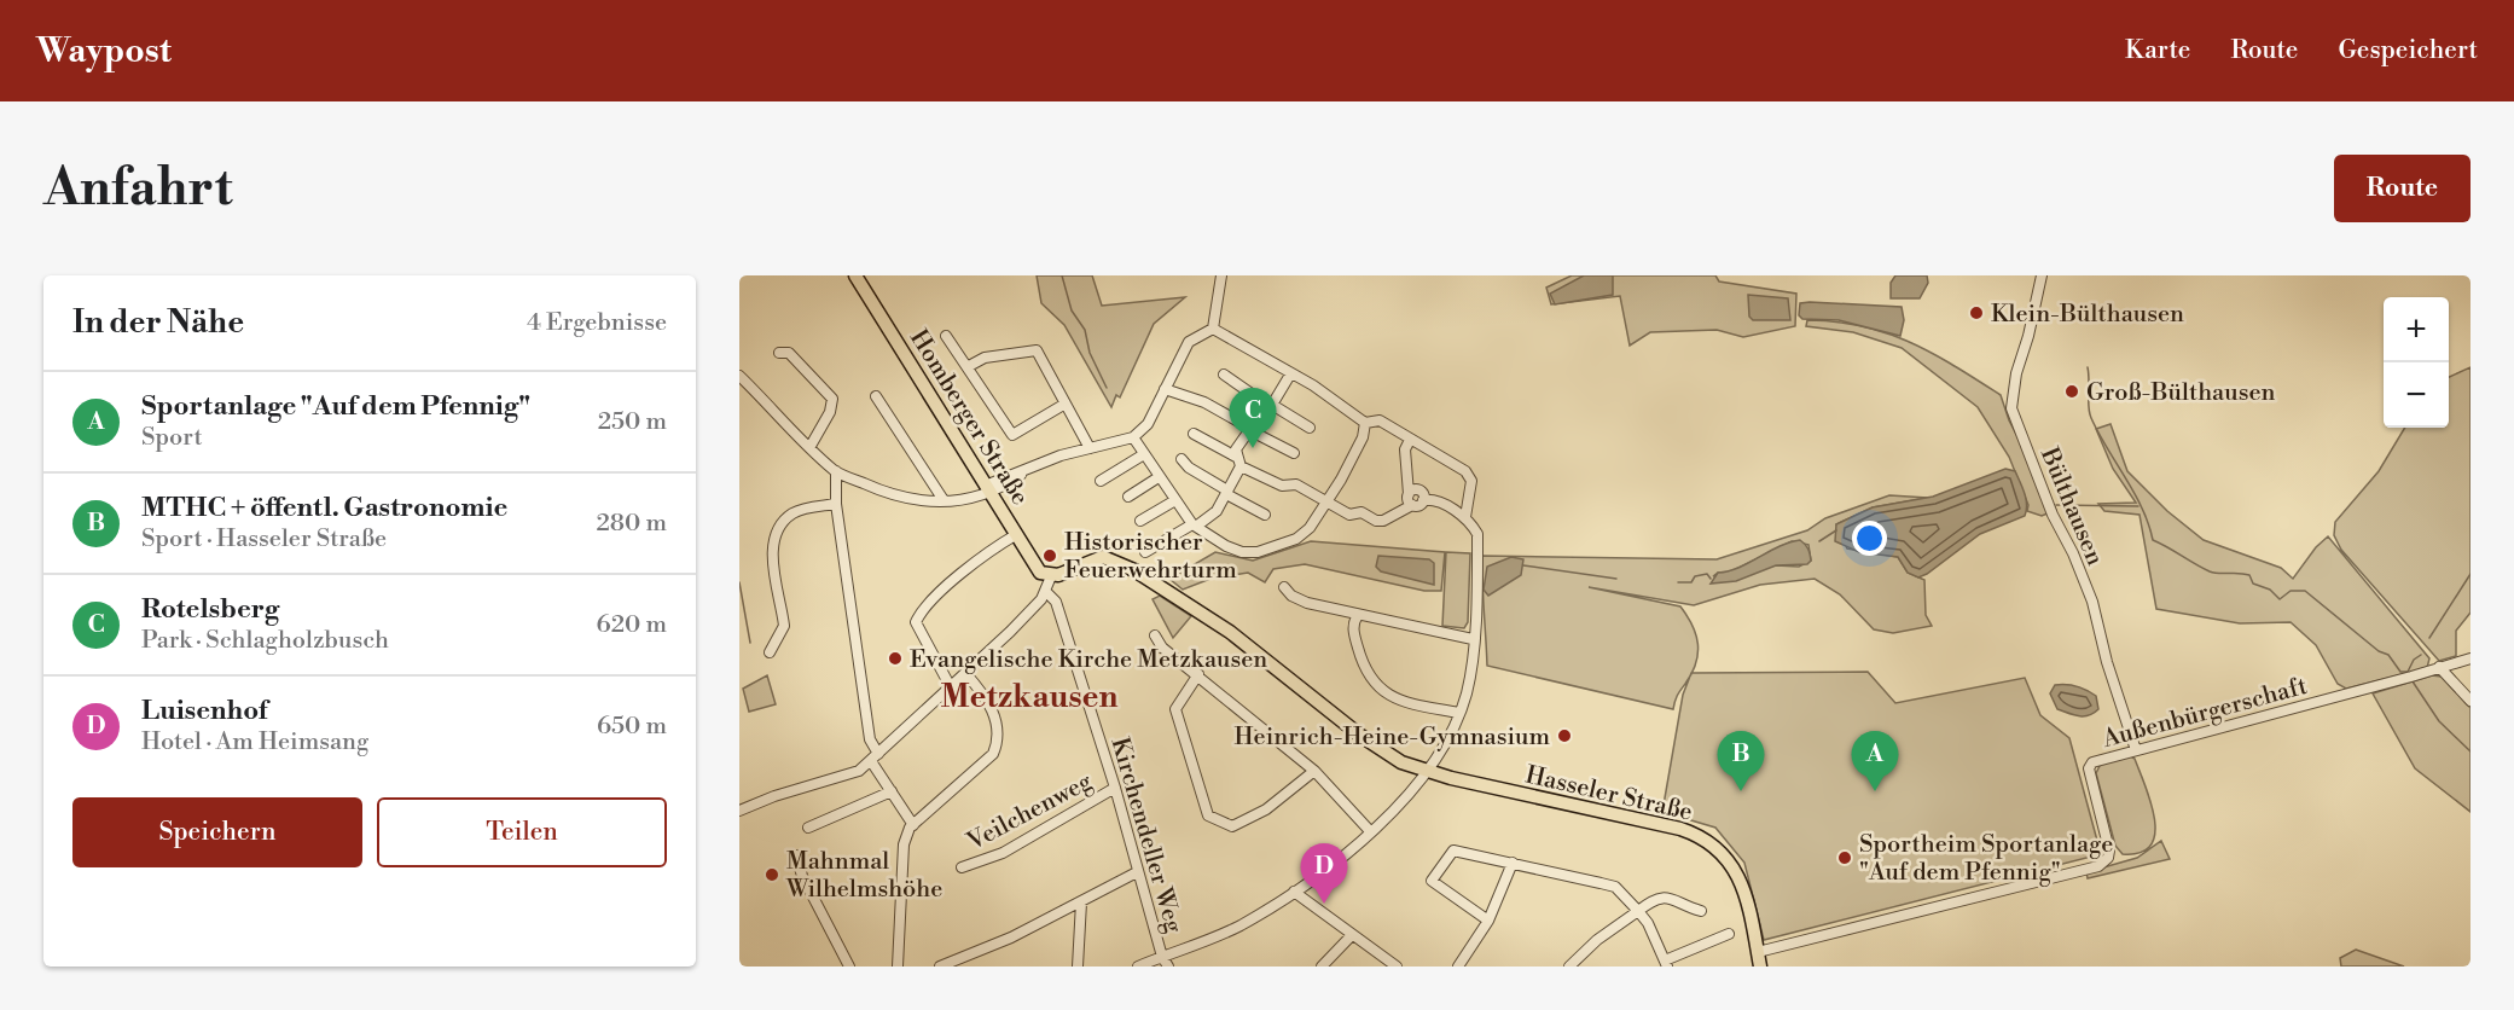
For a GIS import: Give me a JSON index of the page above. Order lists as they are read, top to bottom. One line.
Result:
{"streets":{"main road":["Homberger Straße","Hasseler Straße"],"street":["Bülthausen","Außenbürgerschaft","Veilchenweg","Kirchendeller Weg"]},"crossings":[["Homberger Straße","Hasseler Straße"],["Bülthausen","Außenbürgerschaft"],["Außenbürgerschaft","Hasseler Straße"],["Veilchenweg","Kirchendeller Weg"]],"districts":["Metzkausen"],"places":["Klein-Bülthausen","Groß-Bülthausen","Historischer Feuerwehrturm","Evangelische Kirche Metzkausen","Heinrich-Heine-Gymnasium","Sportheim Sportanlage \"Auf dem Pfennig\"","Mahnmal Wilhelmshöhe"],"page":{"header":"Waypost","nav":["Karte","Route","Gespeichert"],"buttons":["Route",["Speichern","Teilen"]],"title":"Anfahrt","heading":["In der Nähe","4 Ergebnisse"],"map_buttons":["+","−"],"list":[{"mark":"A","name":"Sportanlage \"Auf dem Pfennig\"","note":"Sport","value":"250 m"},{"mark":"B","name":"MTHC + öffentl. Gastronomie","note":"Sport · Hasseler Straße","value":"280 m"},{"mark":"C","name":"Rotelsberg","note":"Park · Schlagholzbusch","value":"620 m"},{"mark":"D","name":"Luisenhof","note":"Hotel · Am Heimsang","value":"650 m"}],"pins":["C","A","B","D"]}}
